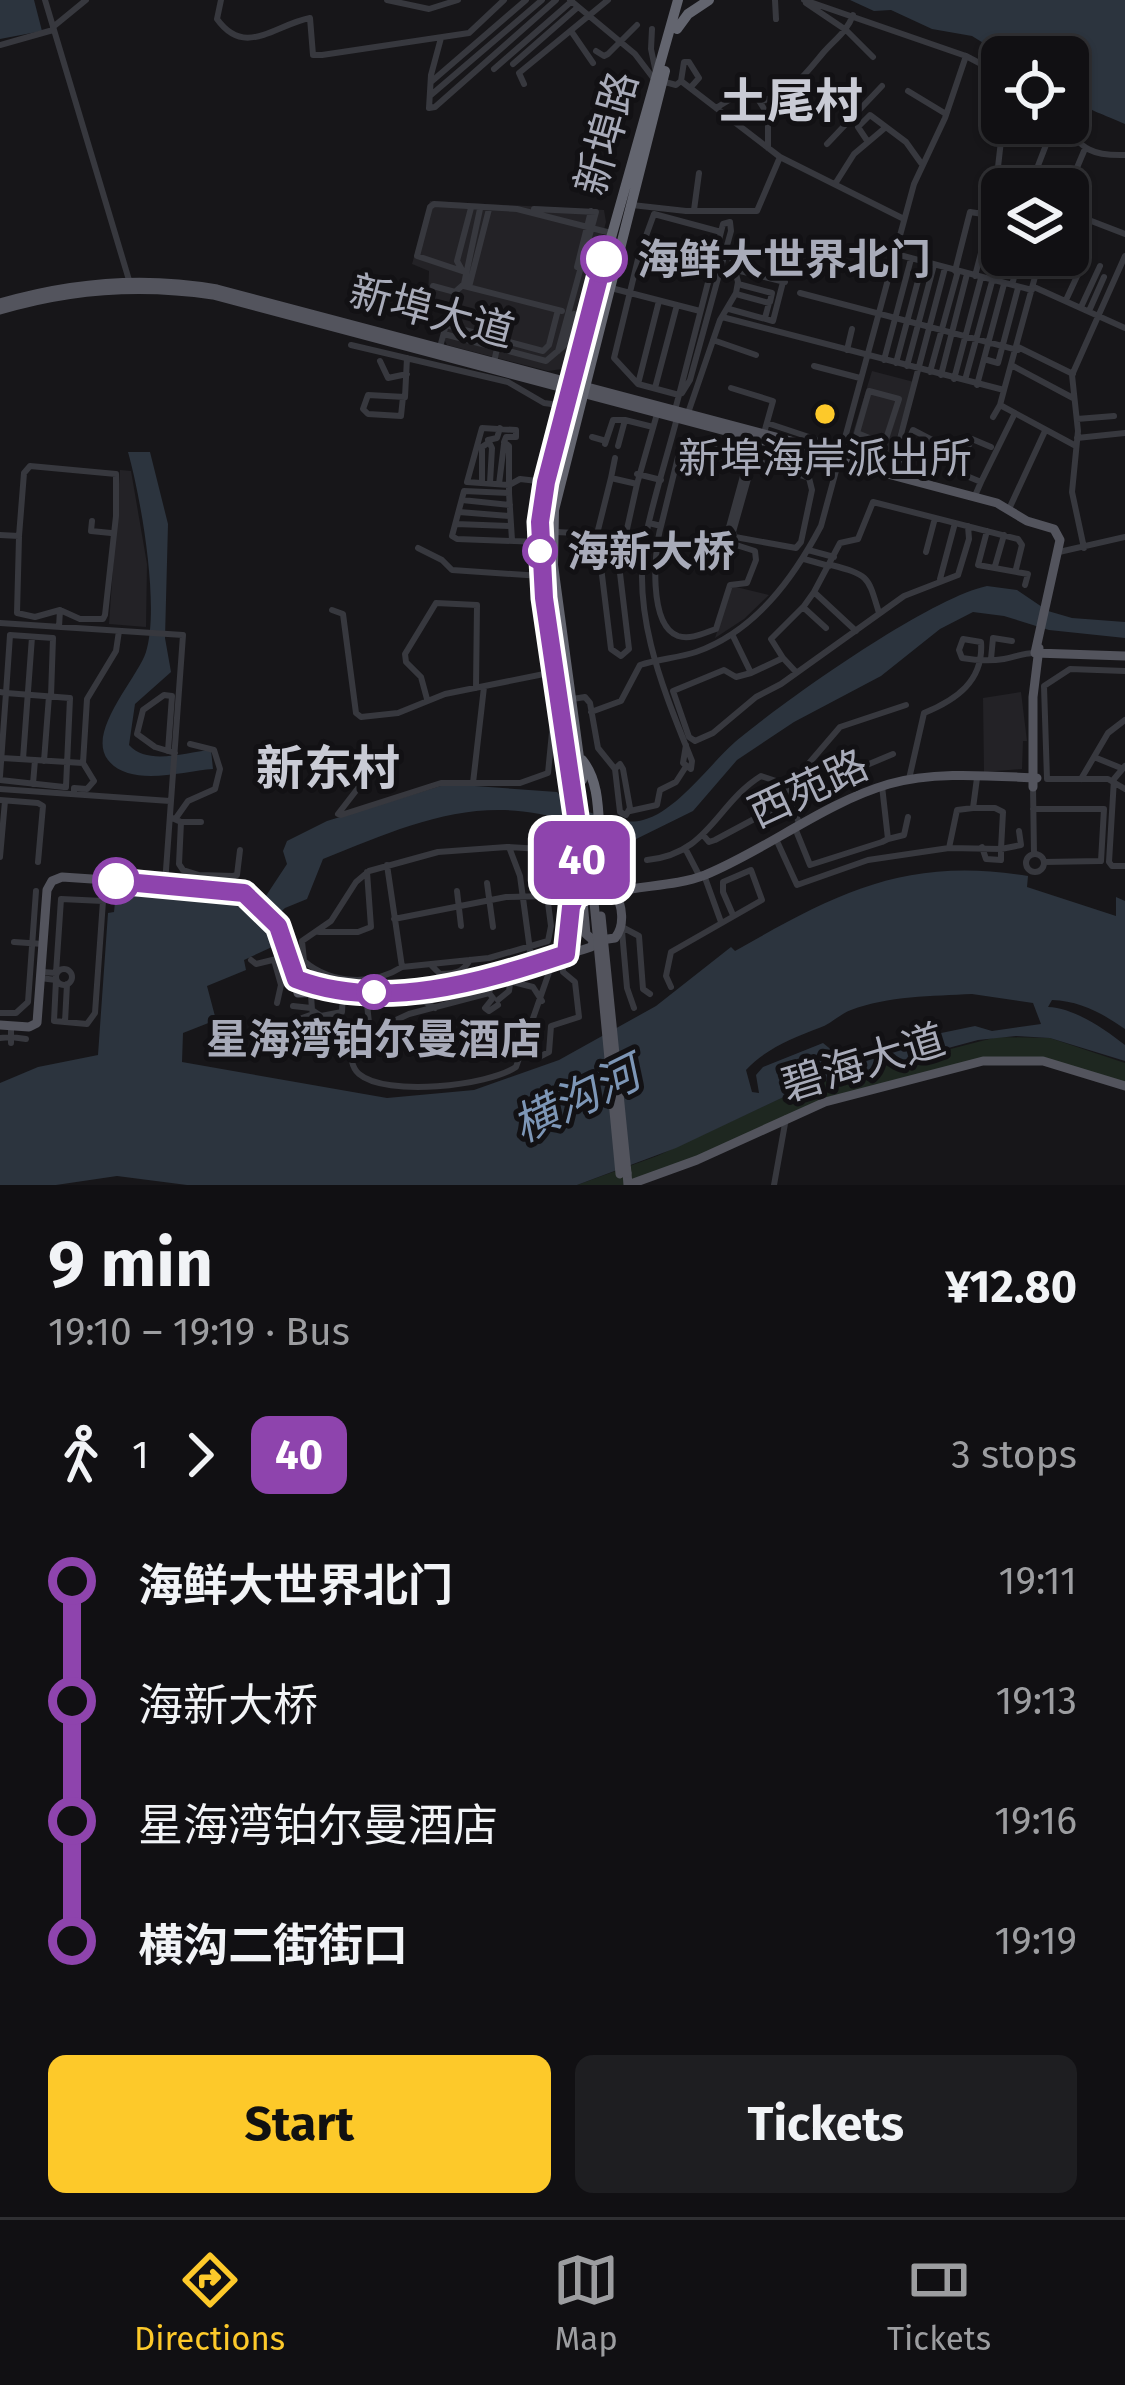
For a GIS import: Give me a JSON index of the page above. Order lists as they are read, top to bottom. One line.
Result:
{"streets":{"highway":["新埠路"],"main road":["新埠大道","西苑路","碧海大道"]},"crossings":[["新埠路","新埠大道"]],"districts":["土尾村","新东村"],"water":["横沟河"],"places":["海鲜大世界北门","新埠海岸派出所","海新大桥","星海湾铂尔曼酒店"],"lines":["bus line 40"],"page":{"on_map":"40","heading":["9 min","19:10 – 19:19 · Bus","¥12.80"],"legs":["1","40","3 stops"],"list":[{"name":"海鲜大世界北门","value":"19:11"},{"name":"海新大桥","value":"19:13"},{"name":"星海湾铂尔曼酒店","value":"19:16"},{"name":"横沟二街街口","value":"19:19"}],"buttons":["Start","Tickets"],"tabs":["Directions","Map","Tickets"]}}
